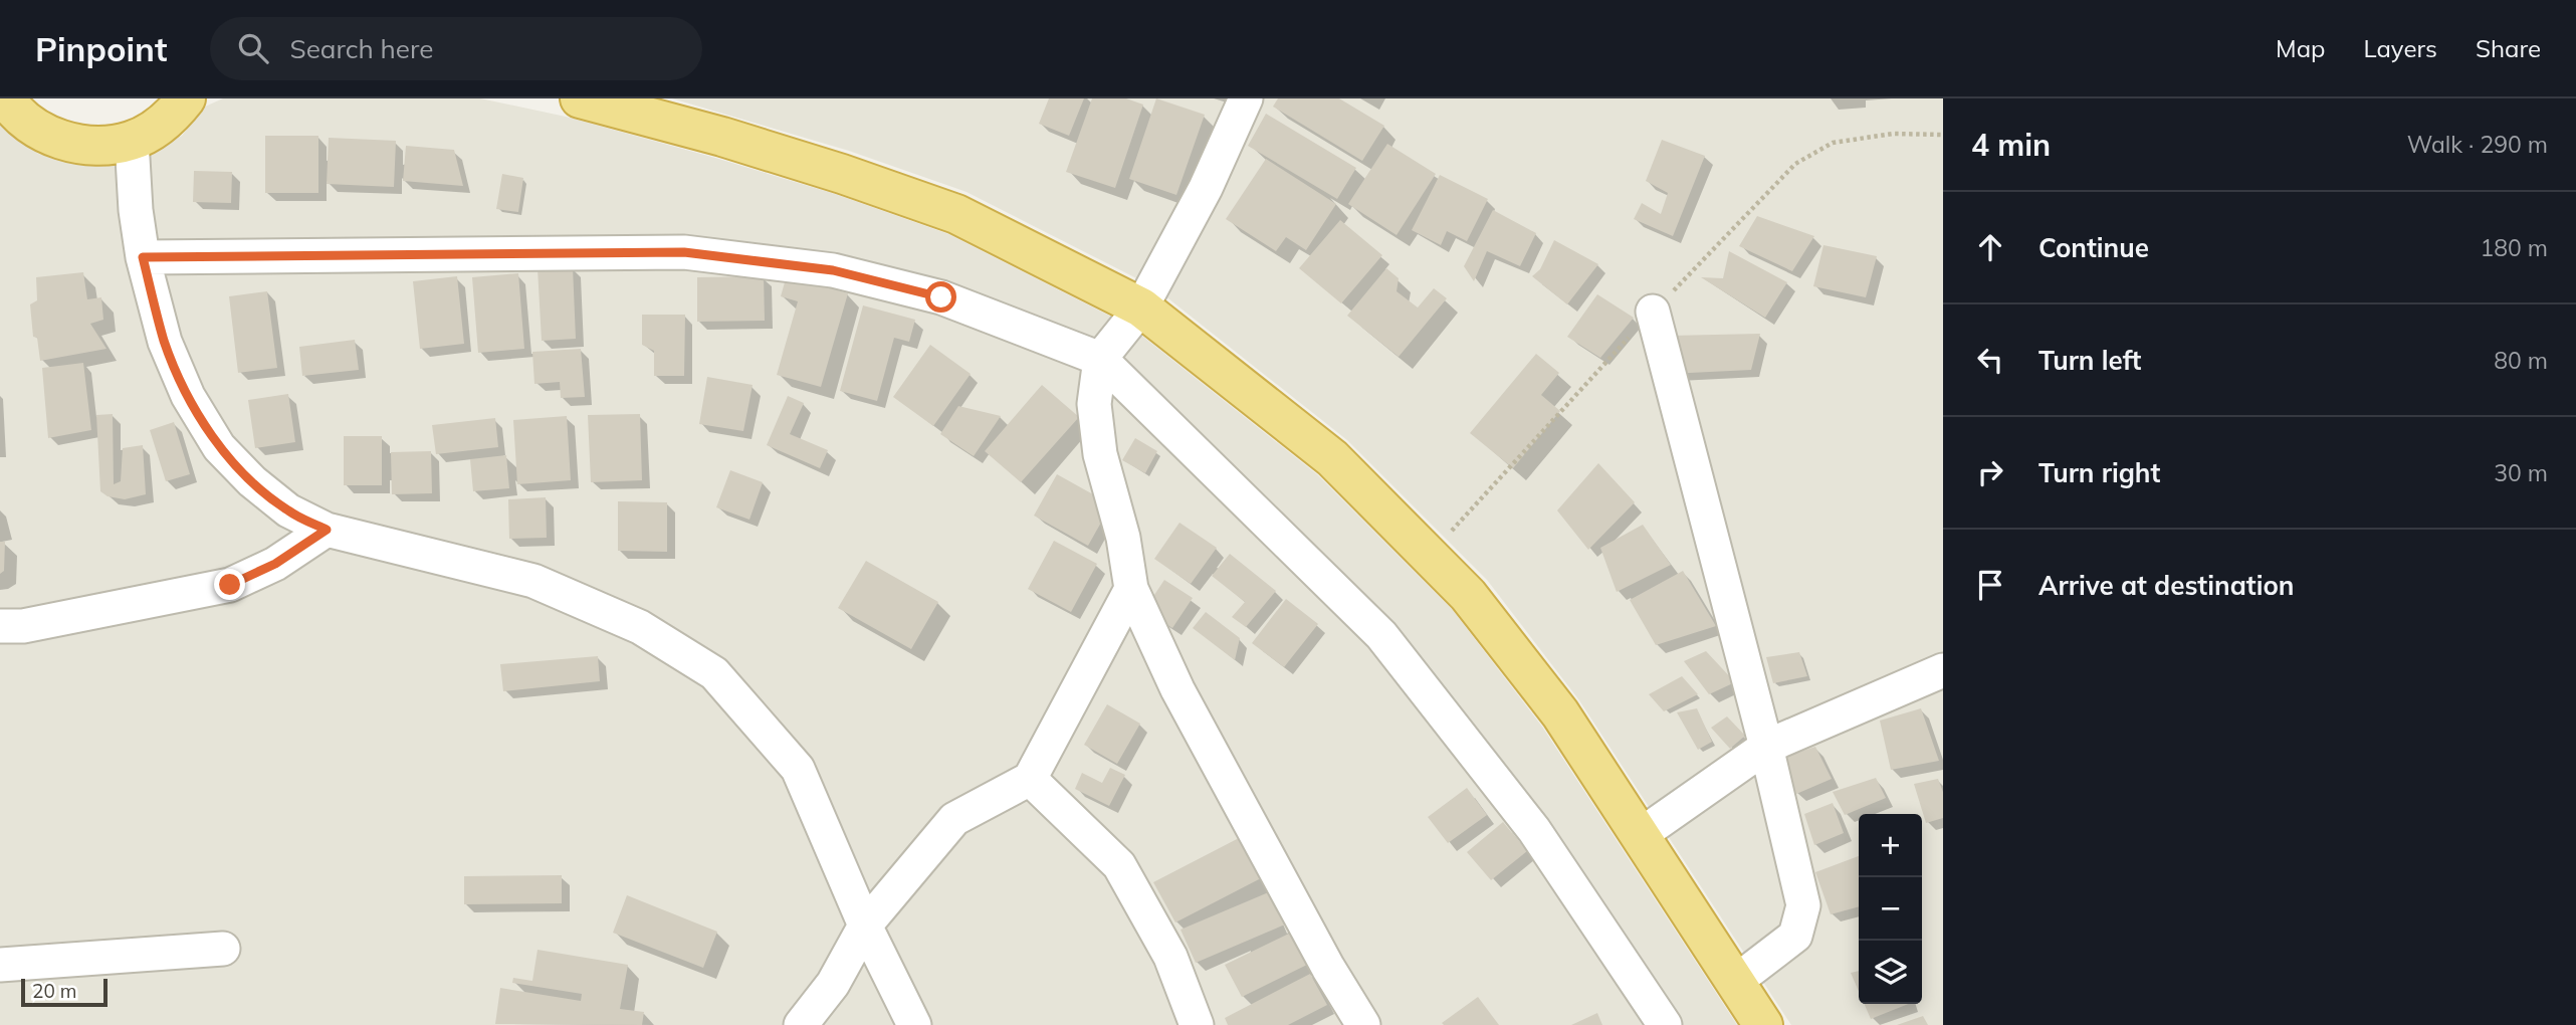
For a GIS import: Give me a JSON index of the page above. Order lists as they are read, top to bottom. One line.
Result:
{"scale_bar":"20 m","page":{"header":"Pinpoint","search":"Search here","nav":["Map","Layers","Share"],"heading":["4 min","Walk · 290 m"],"list":[["Continue","180 m"],["Turn left","80 m"],["Turn right","30 m"],"Arrive at destination"],"map_buttons":["+","−"],"scale":"20 m"}}
